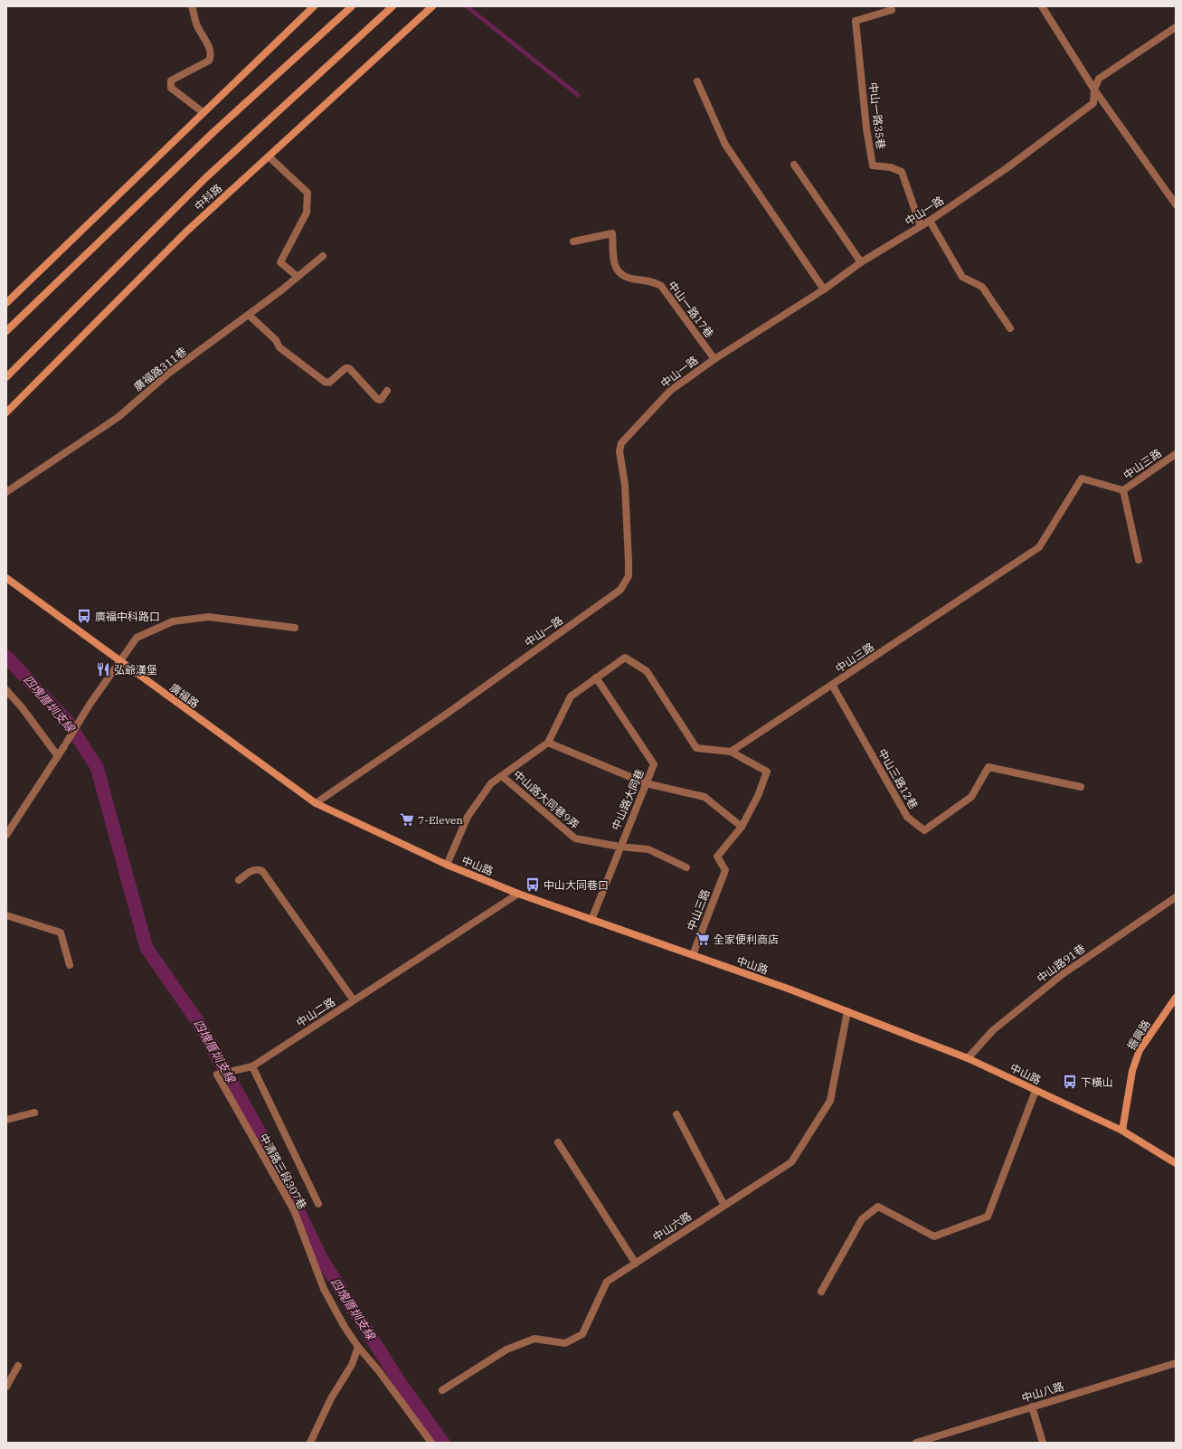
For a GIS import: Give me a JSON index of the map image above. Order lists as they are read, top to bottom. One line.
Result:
{"streets":{"street":["中山一路35巷","中科路","中山一路","中山一路17巷","廣福路311巷","中山三路","廣福路","中山三路12巷","中山路大同巷9弄","中山路大同巷","中山路","中山路91巷","中山二路","振興路","中清路三段307巷","中山六路","中山八路"]},"crossings":[["中山一路35巷","中山一路"],["中山一路","中山一路17巷"],["中山一路","廣福路"],["中山一路","中山路"],["中山三路","中山三路12巷"],["中山三路","中山路"],["廣福路","中山路"],["中山路大同巷9弄","中山路大同巷"],["中山路大同巷","中山路"],["中山路","中山路91巷"],["中山路","中山二路"],["中山路","振興路"],["中山路","中山六路"],["中山二路","中清路三段307巷"]],"water":["四塊厝圳支線"],"places":{"bus stop":["廣福中科路口","中山大同巷口","下橫山"],"restaurant":["弘爺漢堡"],"supermarket":["7-Eleven","全家便利商店"]}}
